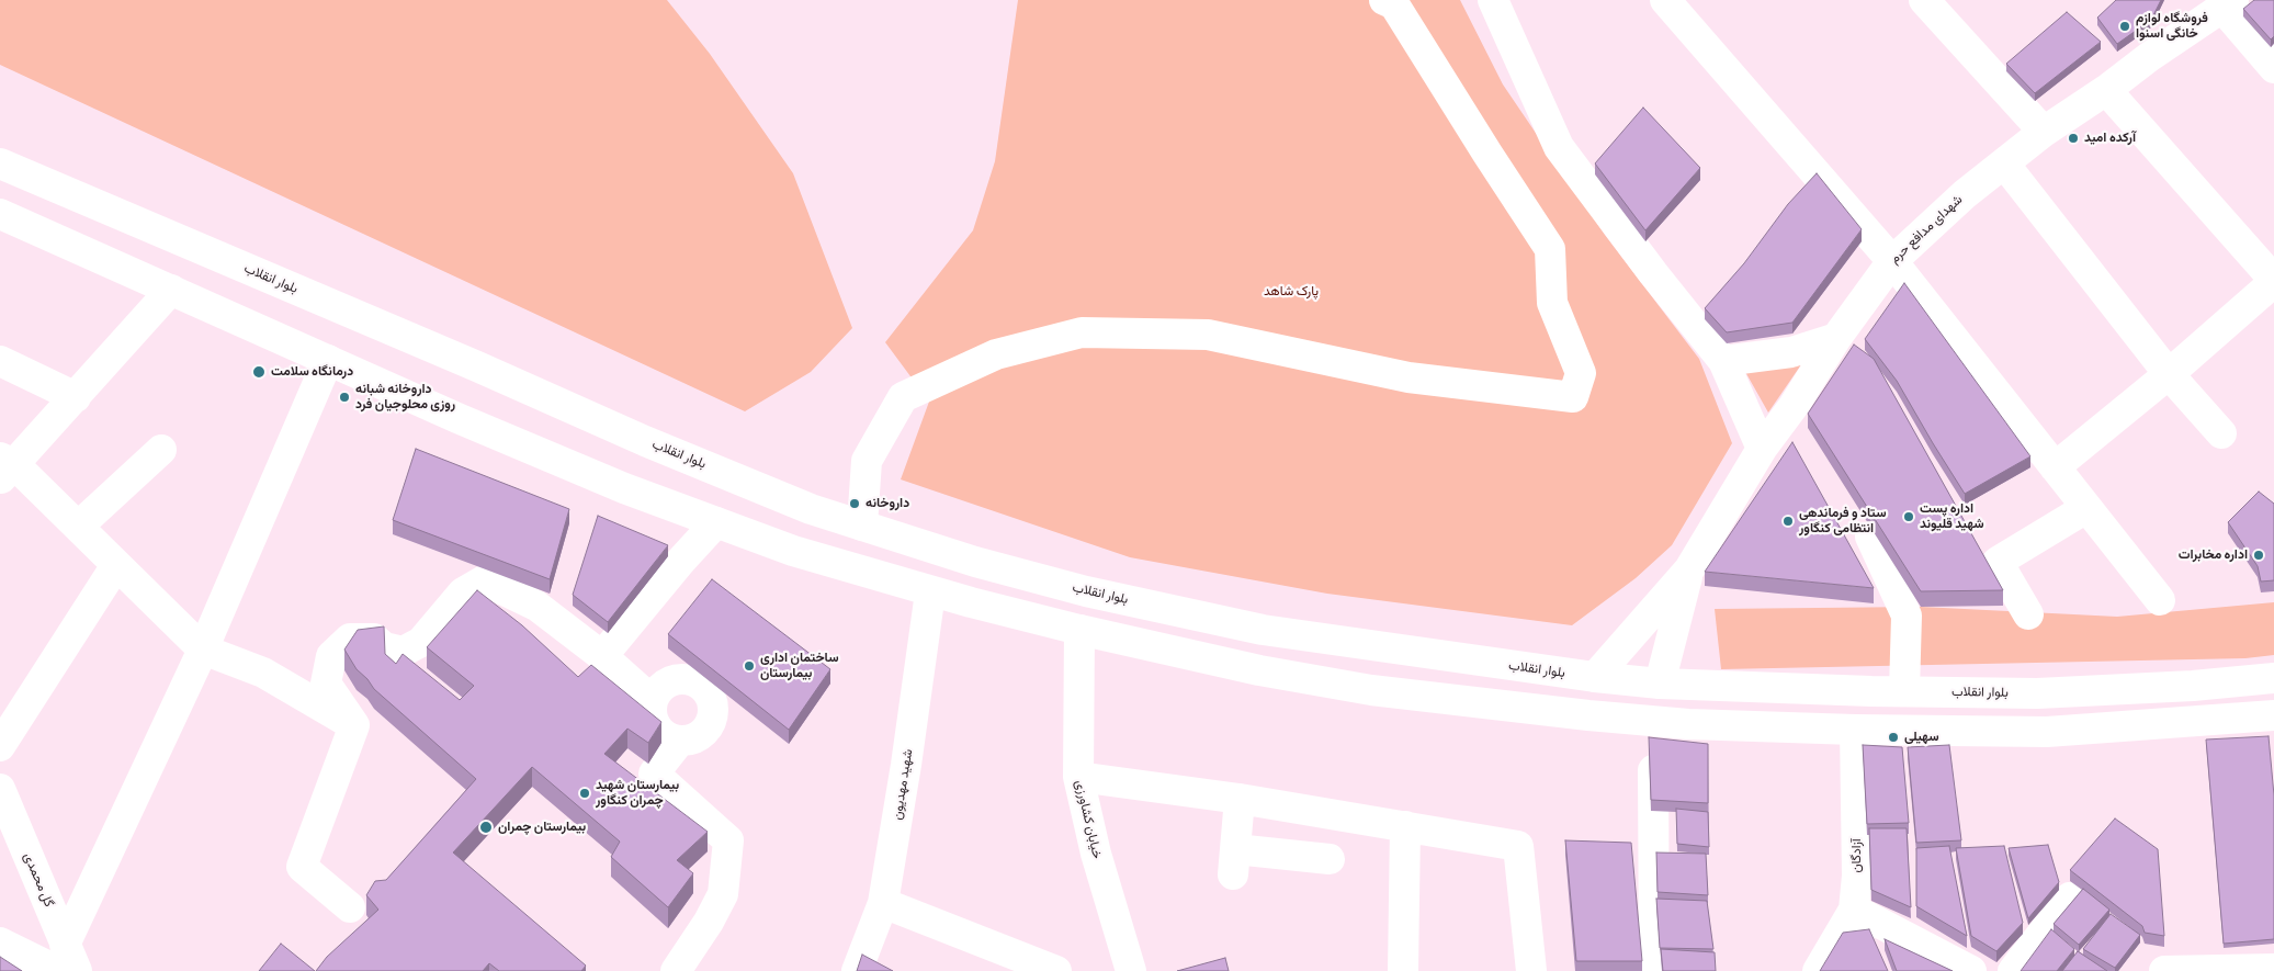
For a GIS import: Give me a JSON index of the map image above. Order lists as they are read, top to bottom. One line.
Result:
{"streets":{"street":["شهدای مدافع حرم","بلوار انقلاب","شهید مهدیون","خیابان کشاورزی","آزادگان","گل محمدی"]},"parks":["پارک شاهد"],"places":["فروشگاه لوازم خانگی اسنوا","آرکده امید","درمانگاه سلامت","داروخانه شبانه روزی محلوجیان فرد","داروخانه","اداره پست شهید قلیوند","ستاد و فرماندهی انتظامی کنگاور","اداره مخابرات","ساختمان اداری بیمارستان","سهیلی","بیمارستان شهید چمران کنگاور","بیمارستان چمران"]}
